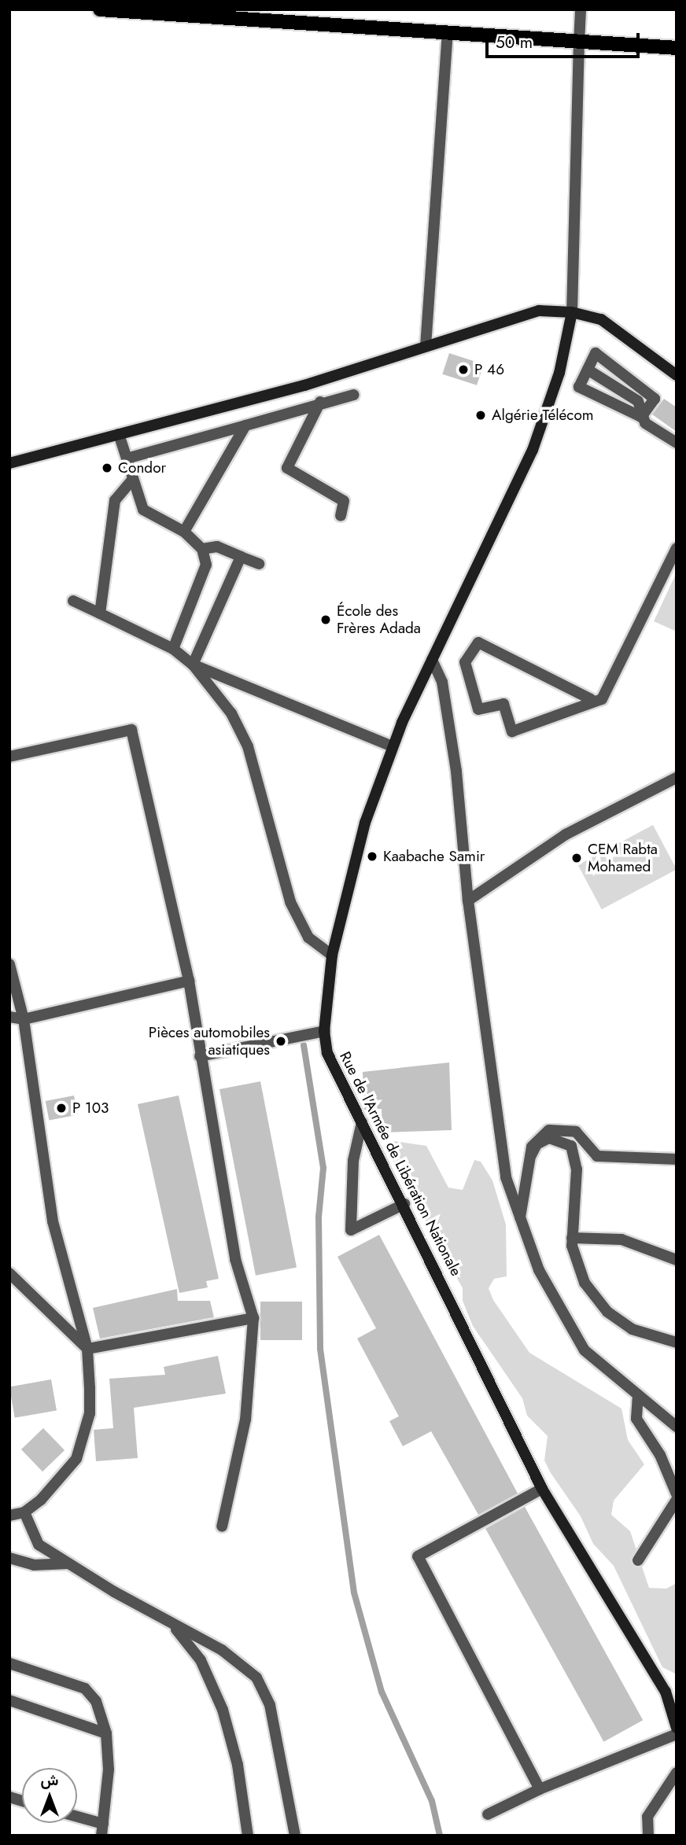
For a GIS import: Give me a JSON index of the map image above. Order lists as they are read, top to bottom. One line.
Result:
{"streets":{"main road":["Rue de l'Armée de Libération Nationale"]},"places":["P 46","Algérie Télécom","Condor","École des Frères Adada","Kaabache Samir","CEM Rabta Mohamed","Pièces automobiles asiatiques","P 103"],"scale_bar":"50 m","north":"top"}
